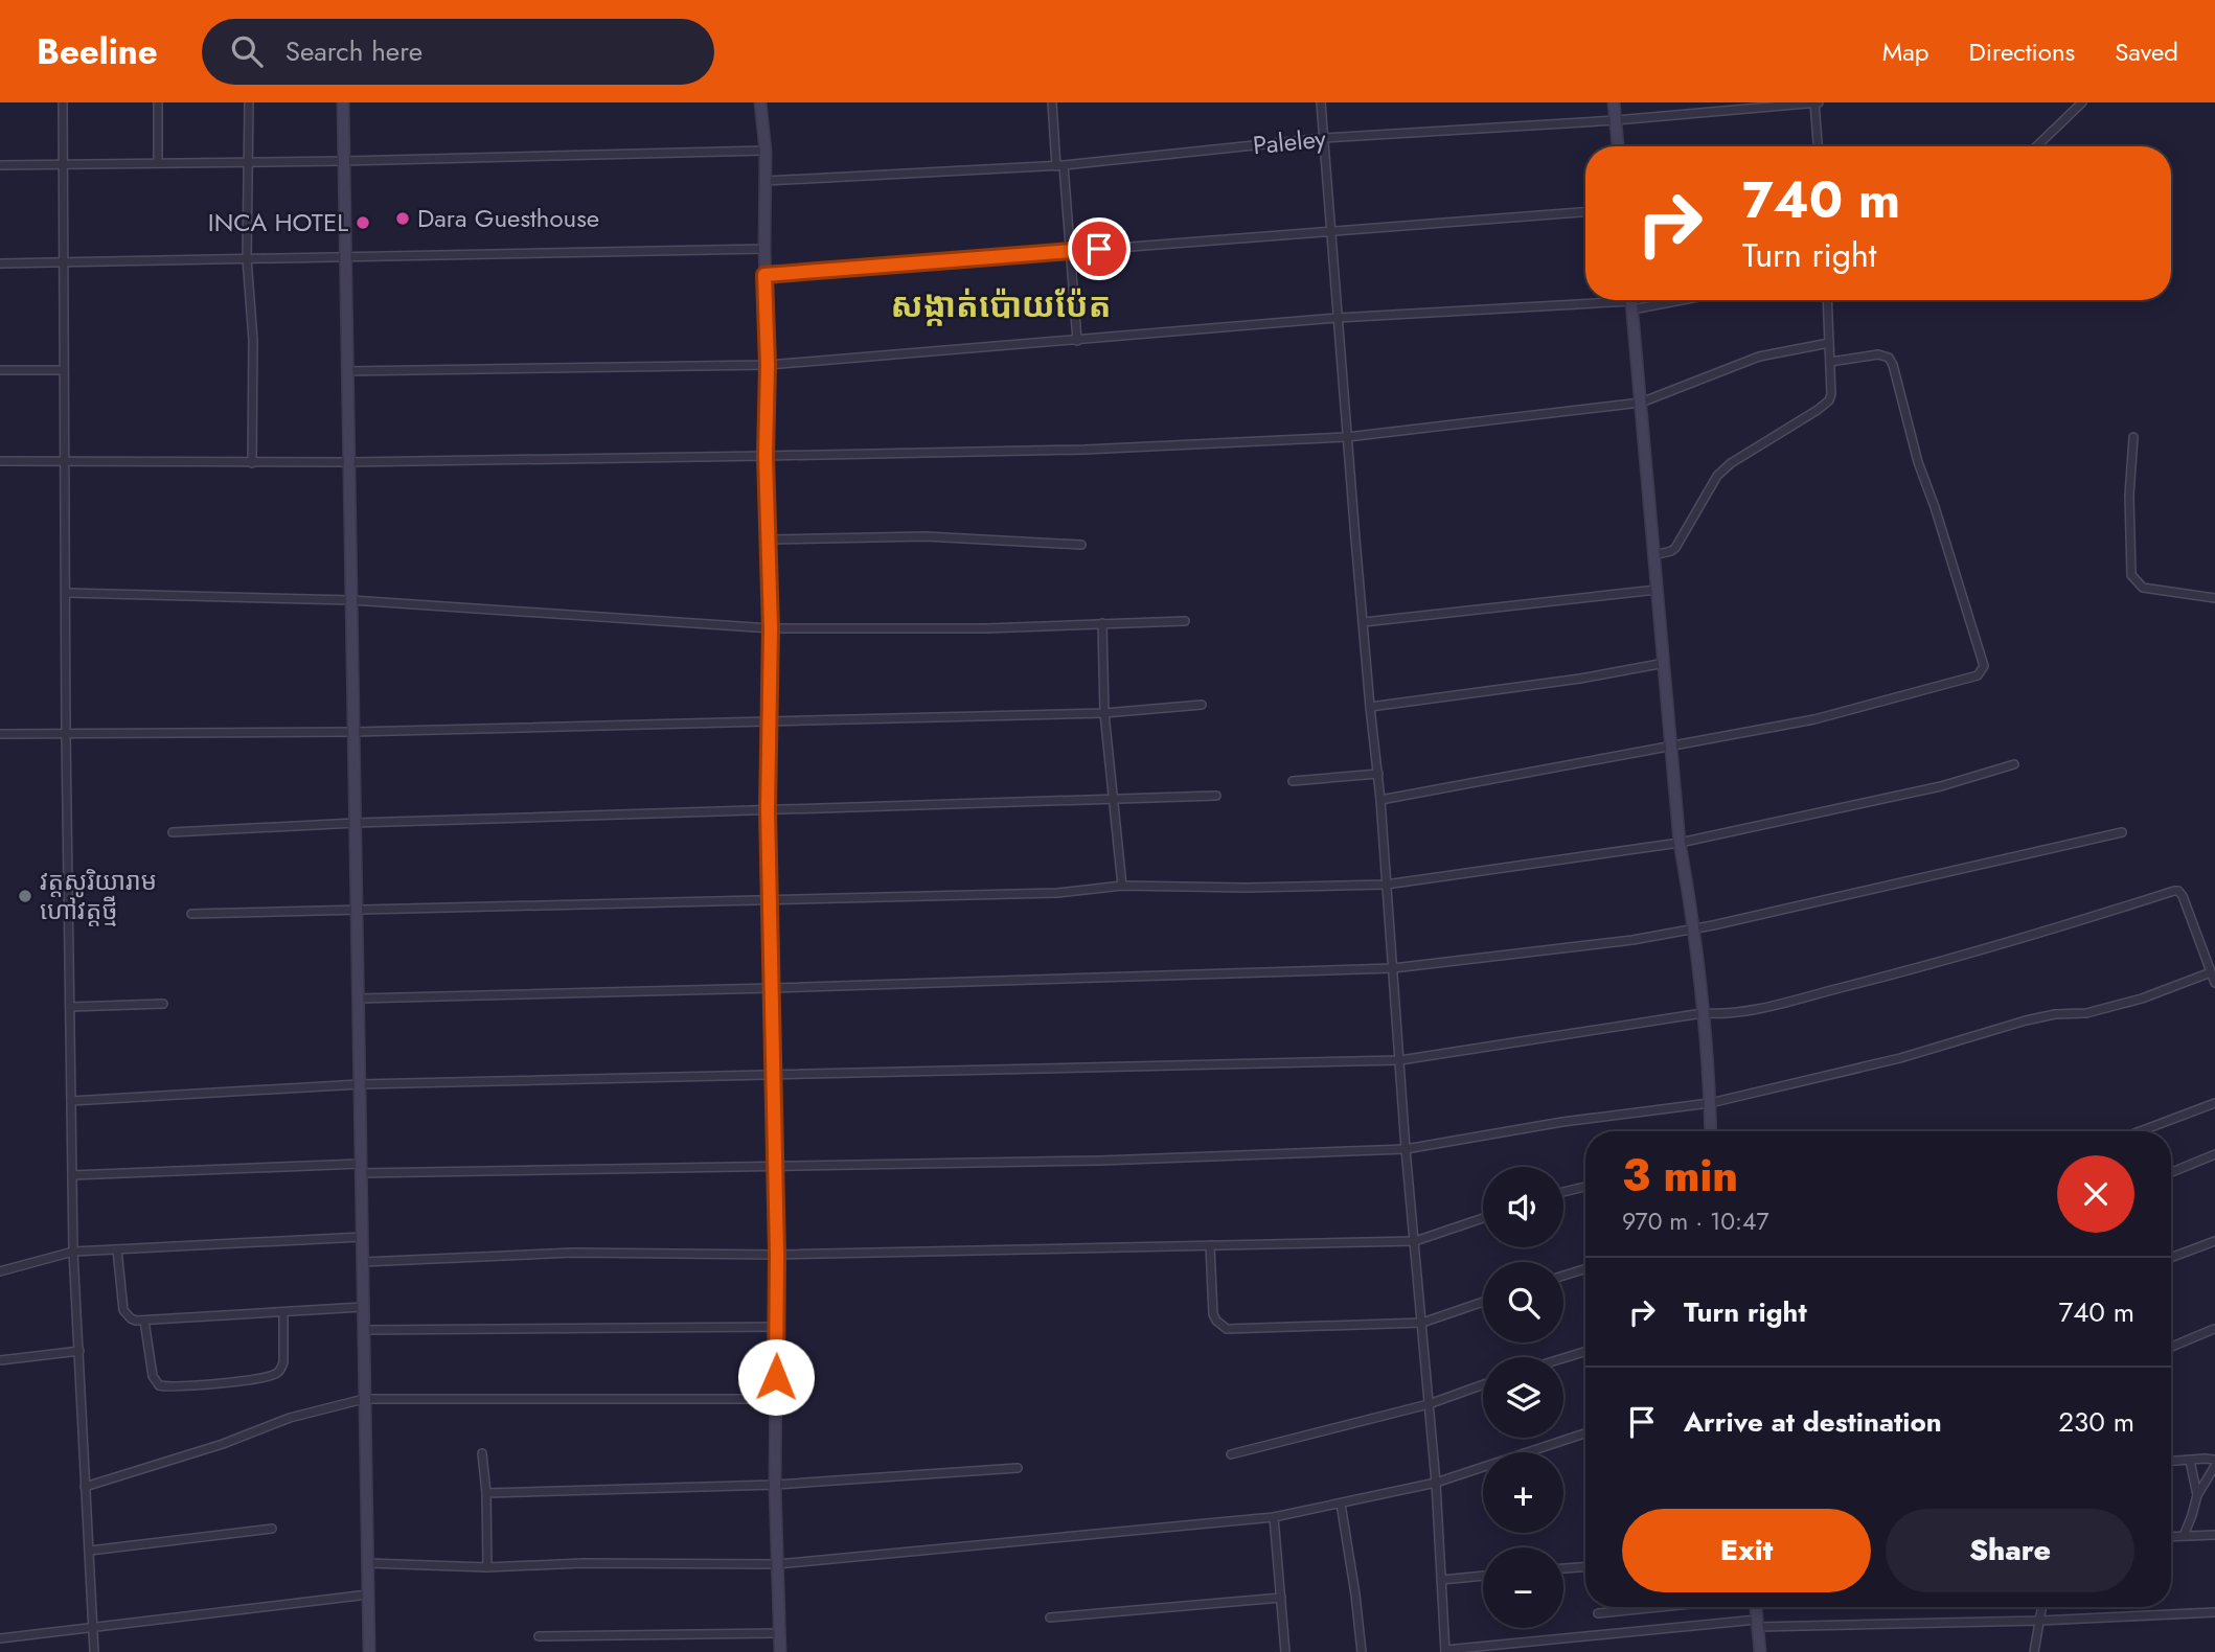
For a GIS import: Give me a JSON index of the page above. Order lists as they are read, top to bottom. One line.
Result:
{"streets":{"street":["Paleley"]},"districts":["សង្កាត់ប៉ោយប៉ែត"],"places":["Dara Guesthouse","INCA HOTEL","វត្តសូរិយារាម ហៅវត្តថ្មី"],"page":{"header":"Beeline","search":"Search here","nav":["Map","Directions","Saved"],"turn":["740 m","Turn right"],"heading":["3 min","970 m · 10:47"],"map_buttons":["+","−"],"list":[{"name":"Turn right","value":"740 m"},{"name":"Arrive at destination","value":"230 m"}],"buttons":["Exit","Share"]}}
